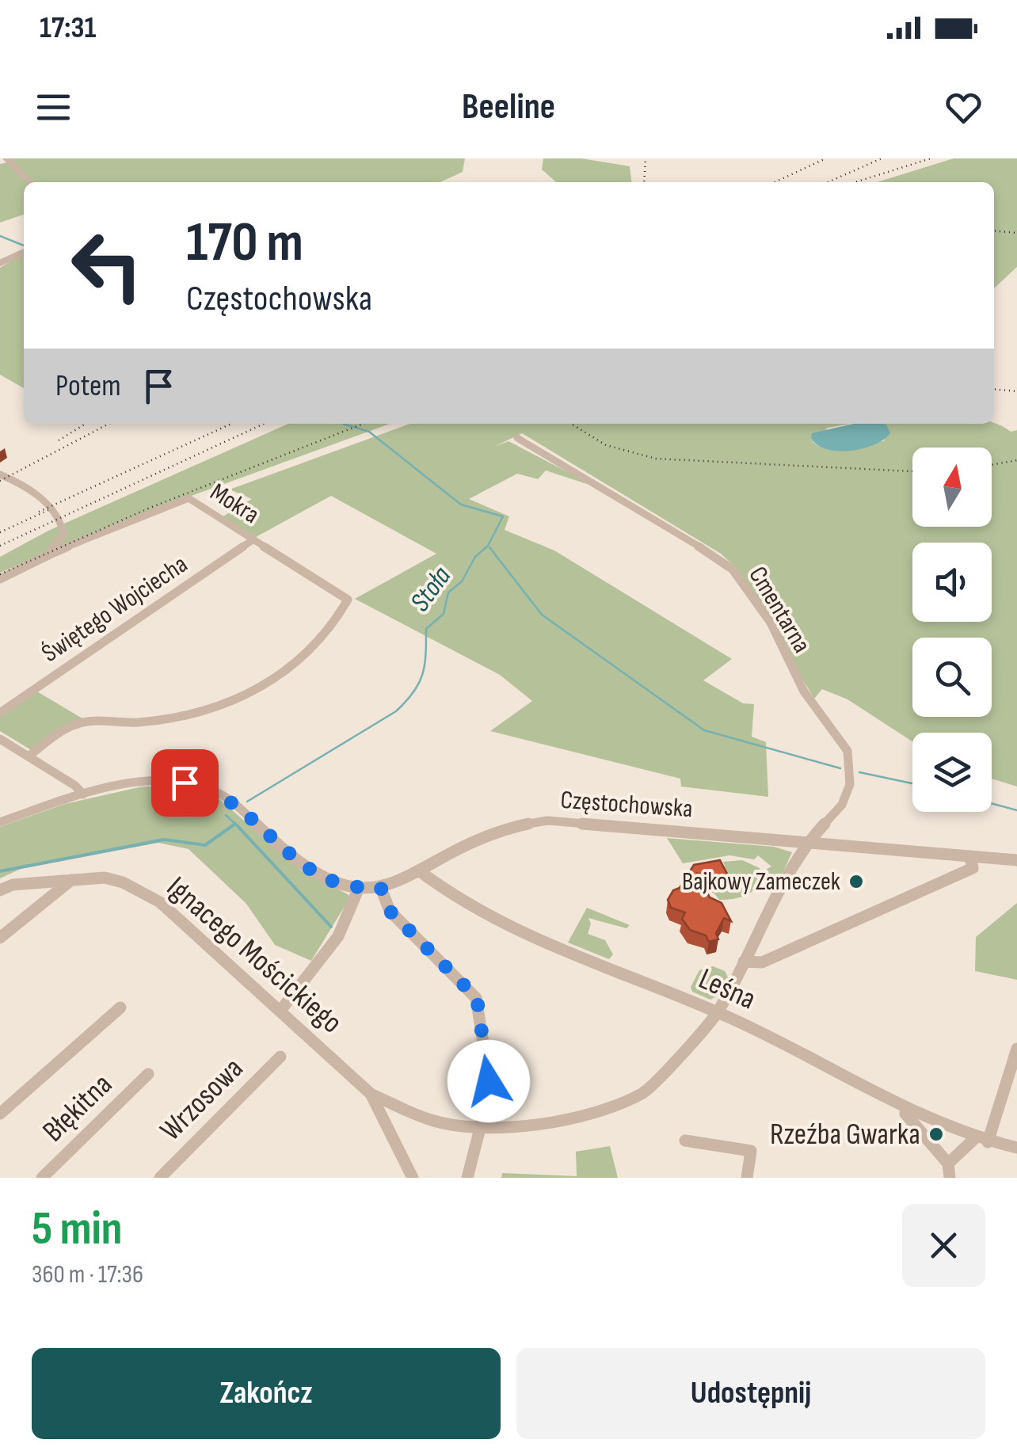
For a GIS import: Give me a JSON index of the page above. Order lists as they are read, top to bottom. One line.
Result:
{"streets":{"street":["Mokra","Świętego Wojciecha","Cmentarna","Częstochowska","Ignacego Mościckiego","Leśna","Wrzosowa","Błękitna"]},"crossings":[["Mokra","Świętego Wojciecha"],["Cmentarna","Częstochowska"],["Cmentarna","Ignacego Mościckiego"],["Cmentarna","Leśna"],["Częstochowska","Leśna"]],"water":["Stoła"],"places":["Bajkowy Zameczek","Rzeźba Gwarka"],"north":"top","page":{"status":"17:31","header":"Beeline","turn":["170 m","Częstochowska"],"then":"Potem","heading":["5 min","360 m · 17:36"],"buttons":["Zakończ","Udostępnij"]}}
